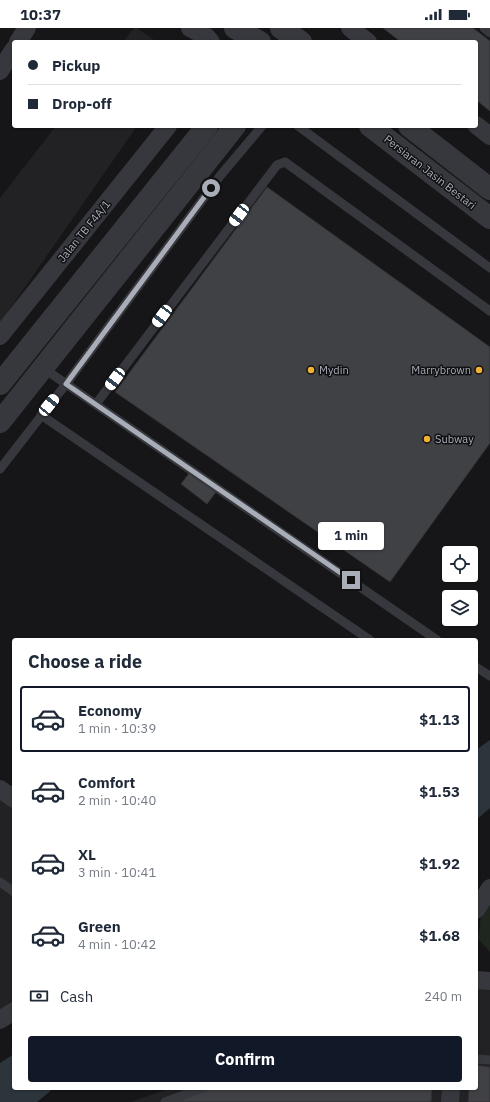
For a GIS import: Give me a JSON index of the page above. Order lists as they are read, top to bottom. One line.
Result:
{"streets":{"street":["Persiaran Jasin Bestari","Jalan TB F4A/1"]},"places":["Mydin","Marrybrown","Subway"],"page":{"status":"10:37","banner":["Pickup","Drop-off"],"bubble":"1 min","heading":"Choose a ride","list":[{"name":"Economy","note":"1 min · 10:39","value":"$1.13"},{"name":"Comfort","note":"2 min · 10:40","value":"$1.53"},{"name":"XL","note":"3 min · 10:41","value":"$1.92"},{"name":"Green","note":"4 min · 10:42","value":"$1.68"}],"pay":["Cash","240 m"],"buttons":"Confirm"}}
